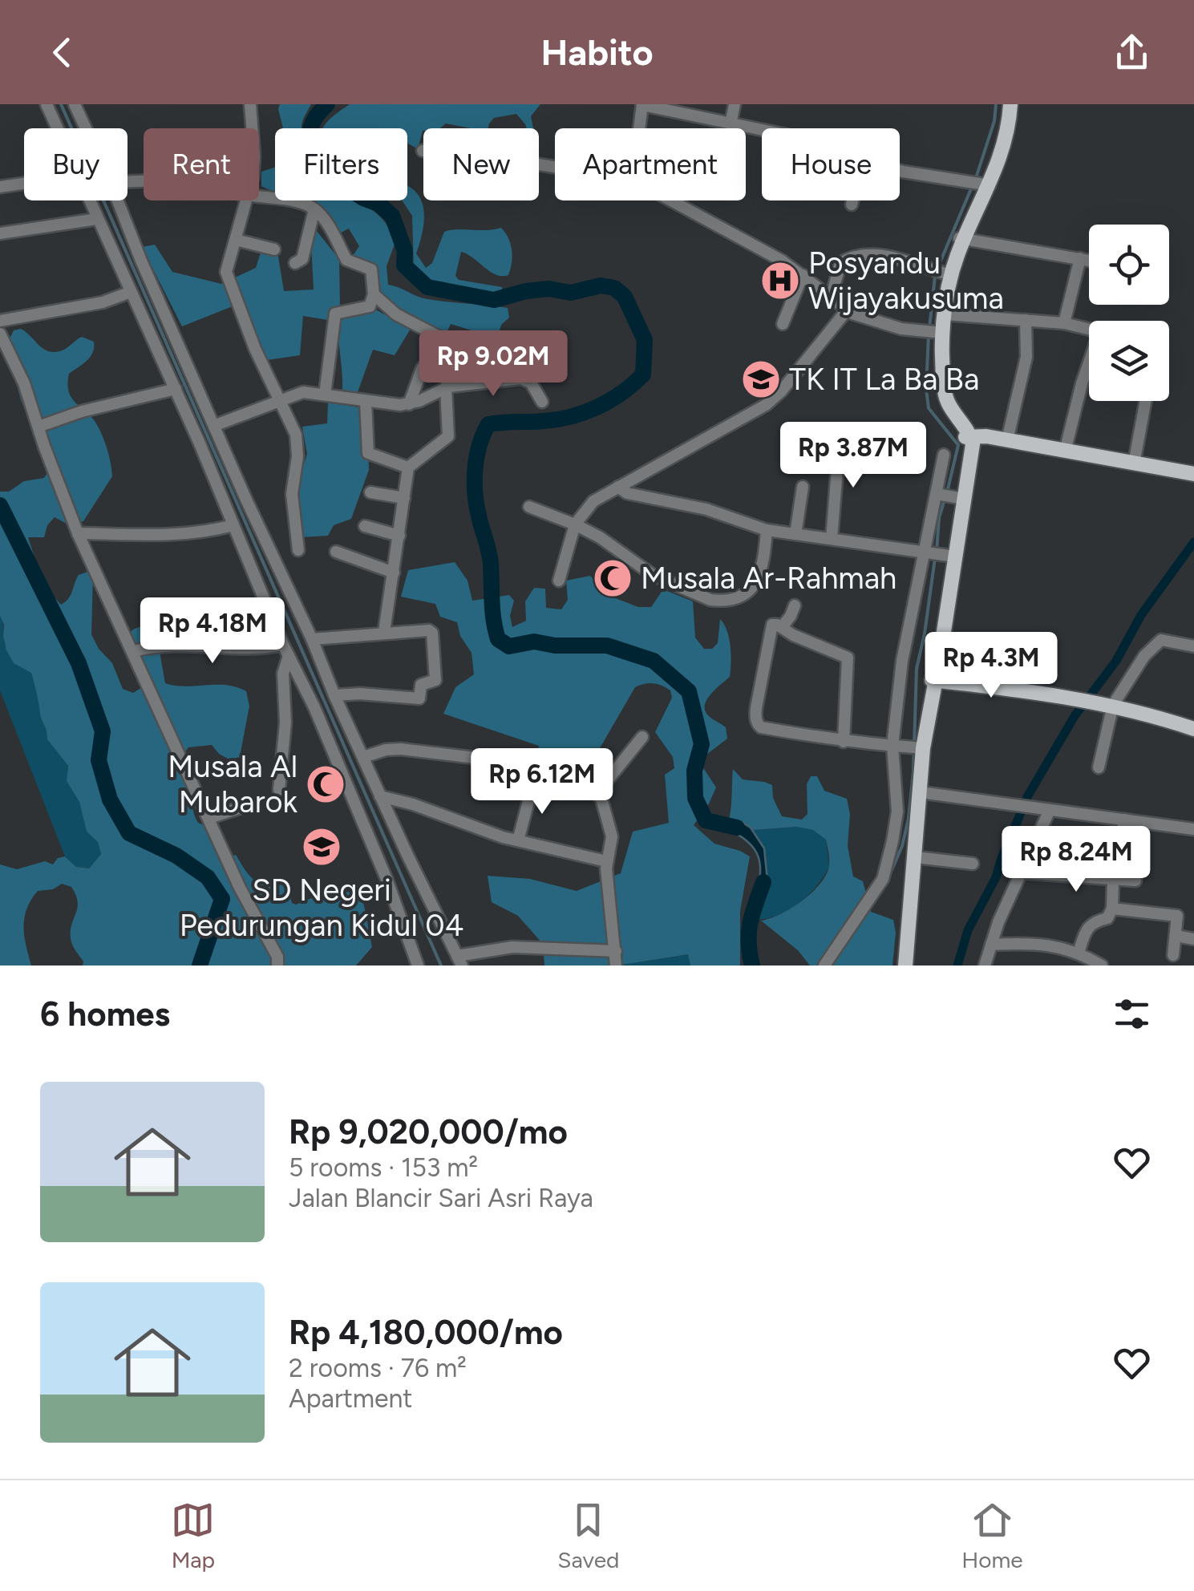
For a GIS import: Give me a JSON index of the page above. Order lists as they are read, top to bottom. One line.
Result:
{"places":{"hospital":["Posyandu Wijayakusuma"],"school or university":["TK IT La Ba Ba","SD Negeri Pedurungan Kidul 04"],"mosque":["Musala Ar-Rahmah","Musala Al Mubarok"]},"page":{"header":"Habito","chip":["Buy","Rent","Filters","New","Apartment","House"],"price":["Rp 9.02M","Rp 3.87M","Rp 4.18M","Rp 4.3M","Rp 6.12M","Rp 8.24M"],"heading":"6 homes","list":[{"name":"Rp 9,020,000/mo","note":"5 rooms · 153 m² · Jalan Blancir Sari Asri Raya"},{"name":"Rp 4,180,000/mo","note":"2 rooms · 76 m² · Apartment"}],"tabs":["Map","Saved","Home"]}}
